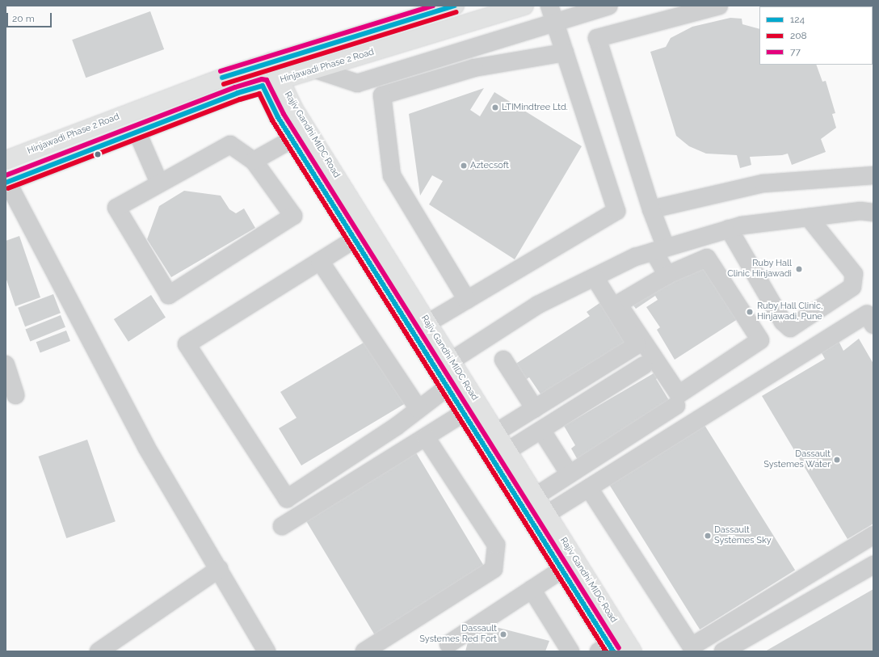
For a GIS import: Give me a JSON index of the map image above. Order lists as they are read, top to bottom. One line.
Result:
{"streets":{"main road":["Hinjawadi Phase 2 Road","Rajiv Gandhi MIDC Road"]},"crossings":[["Hinjawadi Phase 2 Road","Rajiv Gandhi MIDC Road"]],"places":["LTIMindtree Ltd.","Aztecsoft","Ruby Hall Clinic Hinjawadi","Ruby Hall Clinic, Hinjawadi, Pune","Dassault Systemes Water","Dassault Systèmes Sky","Dassault Systemes Red Fort"],"lines":["transit line 124","transit line 77","transit line 208"],"legend":["124","208","77"],"scale_bar":"20 m"}
